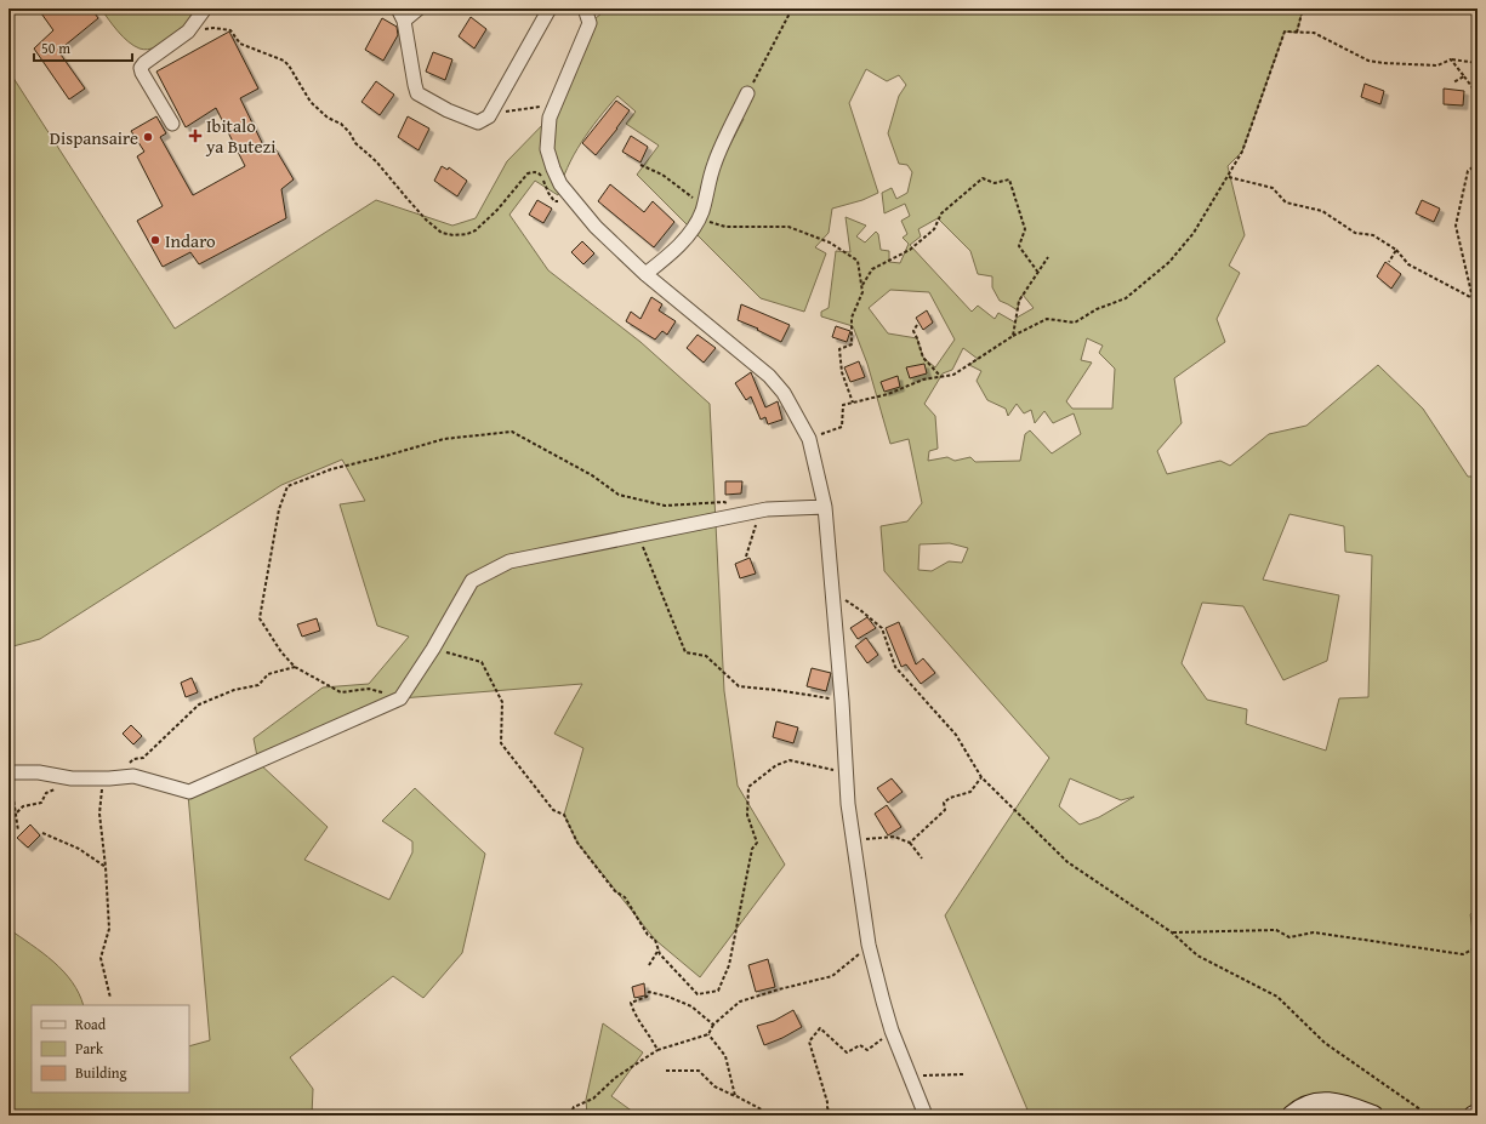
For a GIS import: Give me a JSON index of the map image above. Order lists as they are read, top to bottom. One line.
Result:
{"places":{"health":["Ibitalo ya Butezi"],"other":["Dispansaire","Indaro"]},"legend":["Road","Park","Building"],"scale_bar":"50 m"}
